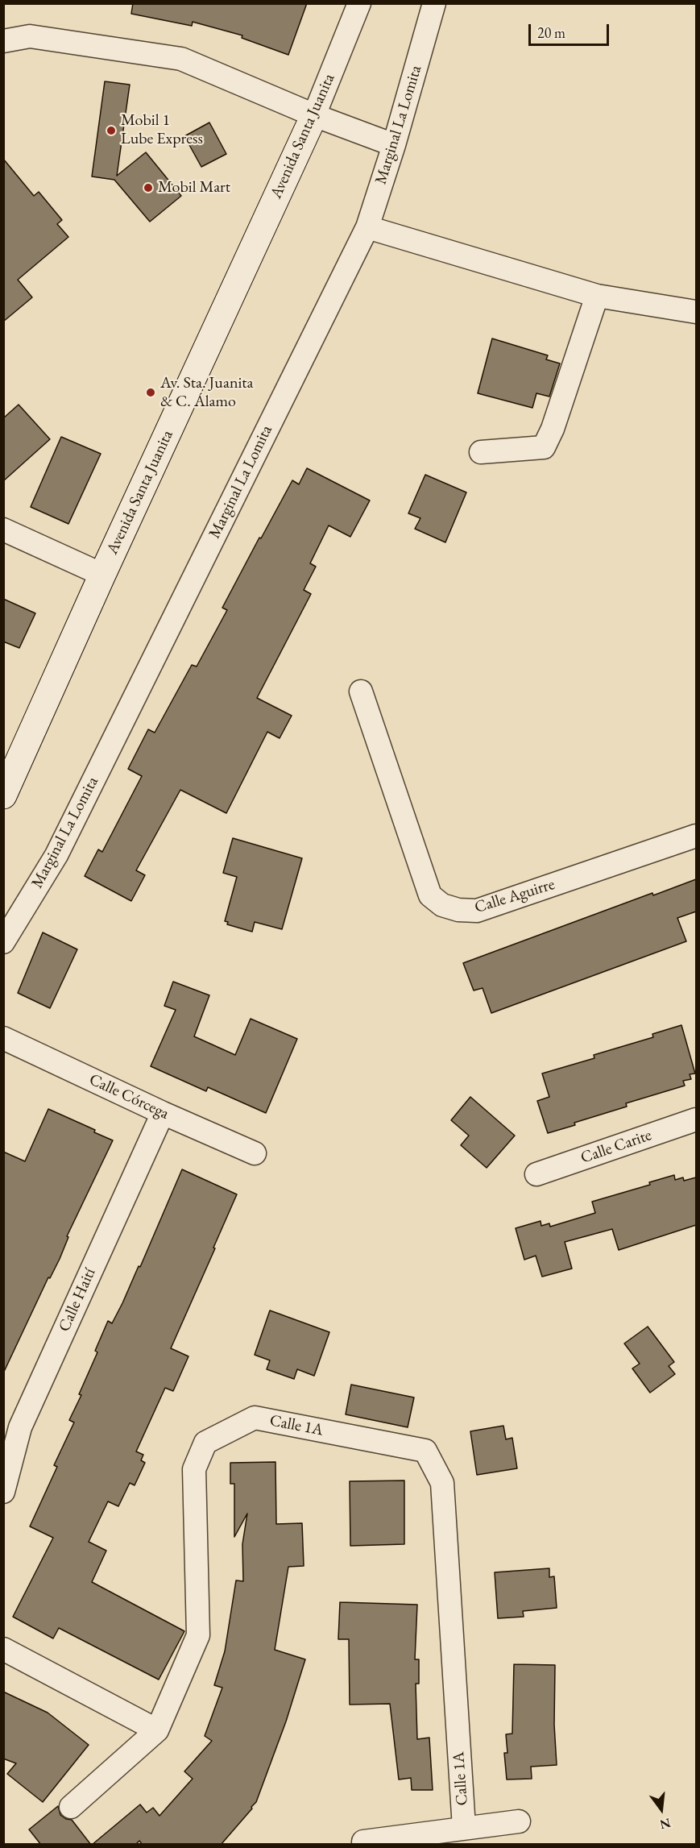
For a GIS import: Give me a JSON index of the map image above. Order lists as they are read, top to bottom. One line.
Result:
{"streets":{"street":["Marginal La Lomita","Avenida Santa Juanita","Calle Aguirre","Calle Córcega","Calle Carite","Calle Haití","Calle 1A"]},"crossings":[["Calle Córcega","Calle Haití"]],"places":["Mobil 1 Lube Express","Mobil Mart","Av. Sta. Juanita & C. Álamo"],"scale_bar":"20 m","north":"bottom"}
